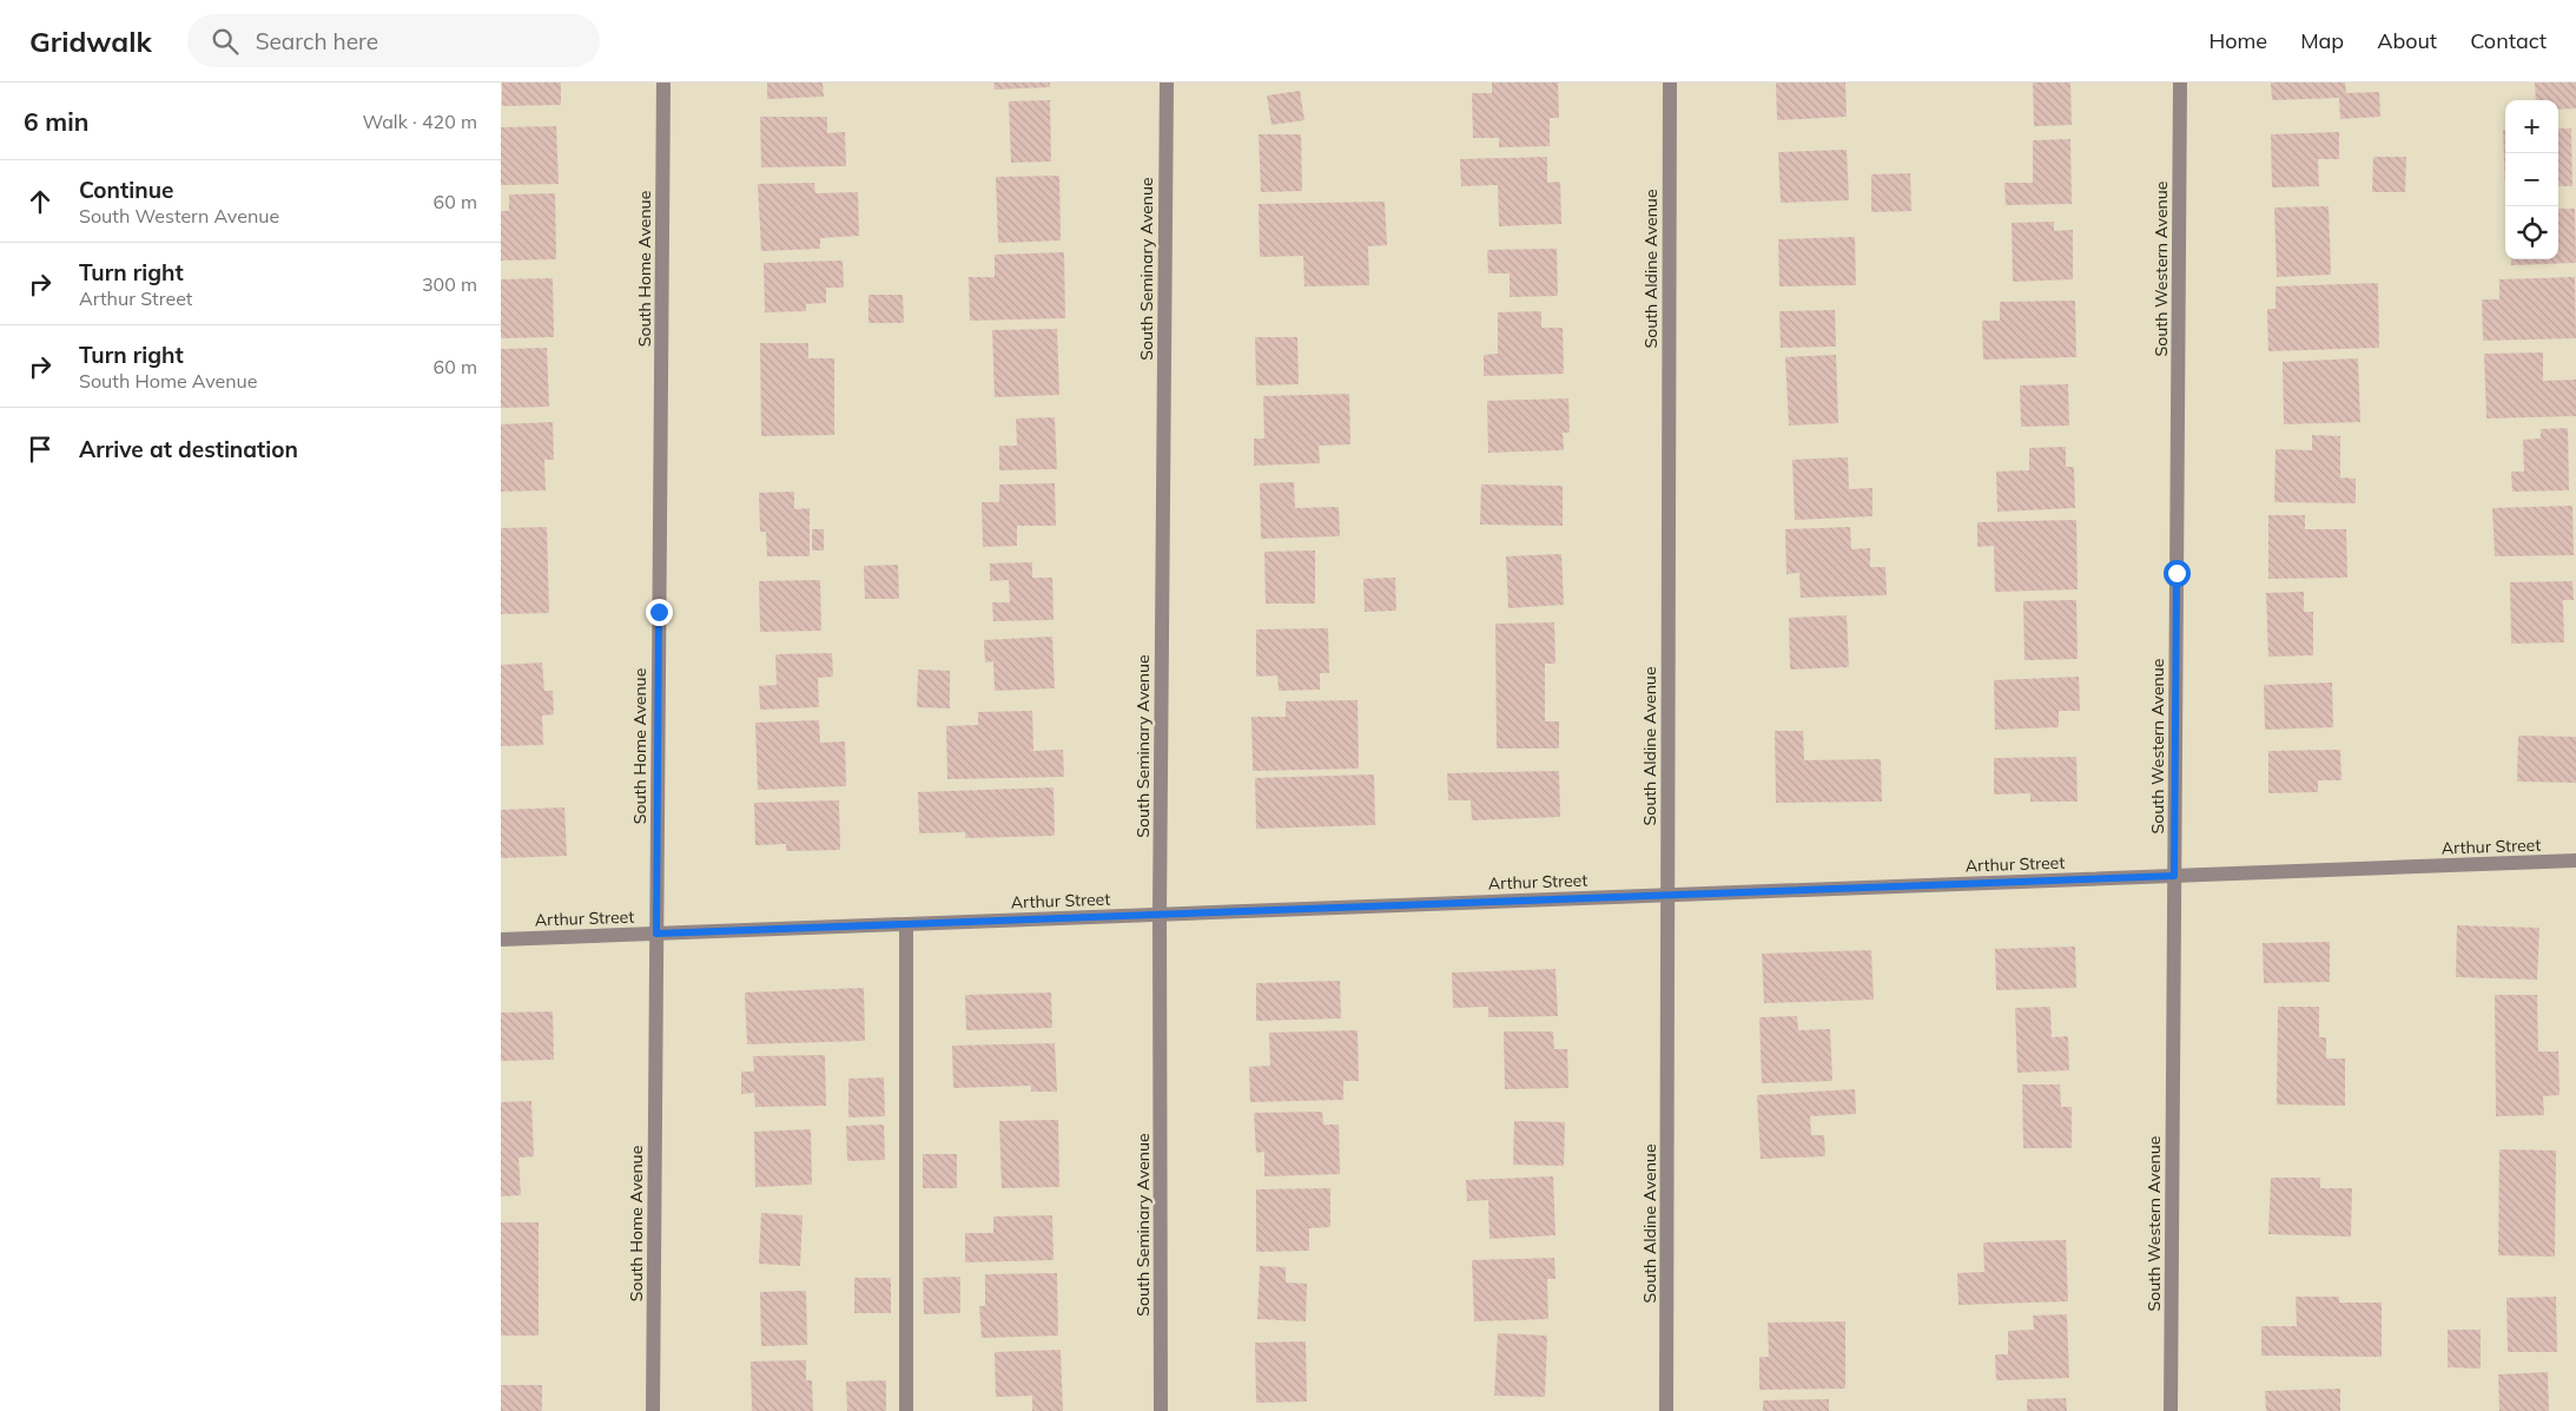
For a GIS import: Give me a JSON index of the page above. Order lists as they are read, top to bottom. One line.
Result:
{"streets":{"street":["South Home Avenue","South Seminary Avenue","South Aldine Avenue","South Western Avenue","Arthur Street"]},"crossings":[["South Home Avenue","Arthur Street"],["South Seminary Avenue","Arthur Street"],["South Aldine Avenue","Arthur Street"],["South Western Avenue","Arthur Street"]],"page":{"header":"Gridwalk","search":"Search here","nav":["Home","Map","About","Contact"],"heading":["6 min","Walk · 420 m"],"map_buttons":["+","−"],"list":[["Continue","South Western Avenue","60 m"],["Turn right","Arthur Street","300 m"],["Turn right","South Home Avenue","60 m"],"Arrive at destination"]}}
